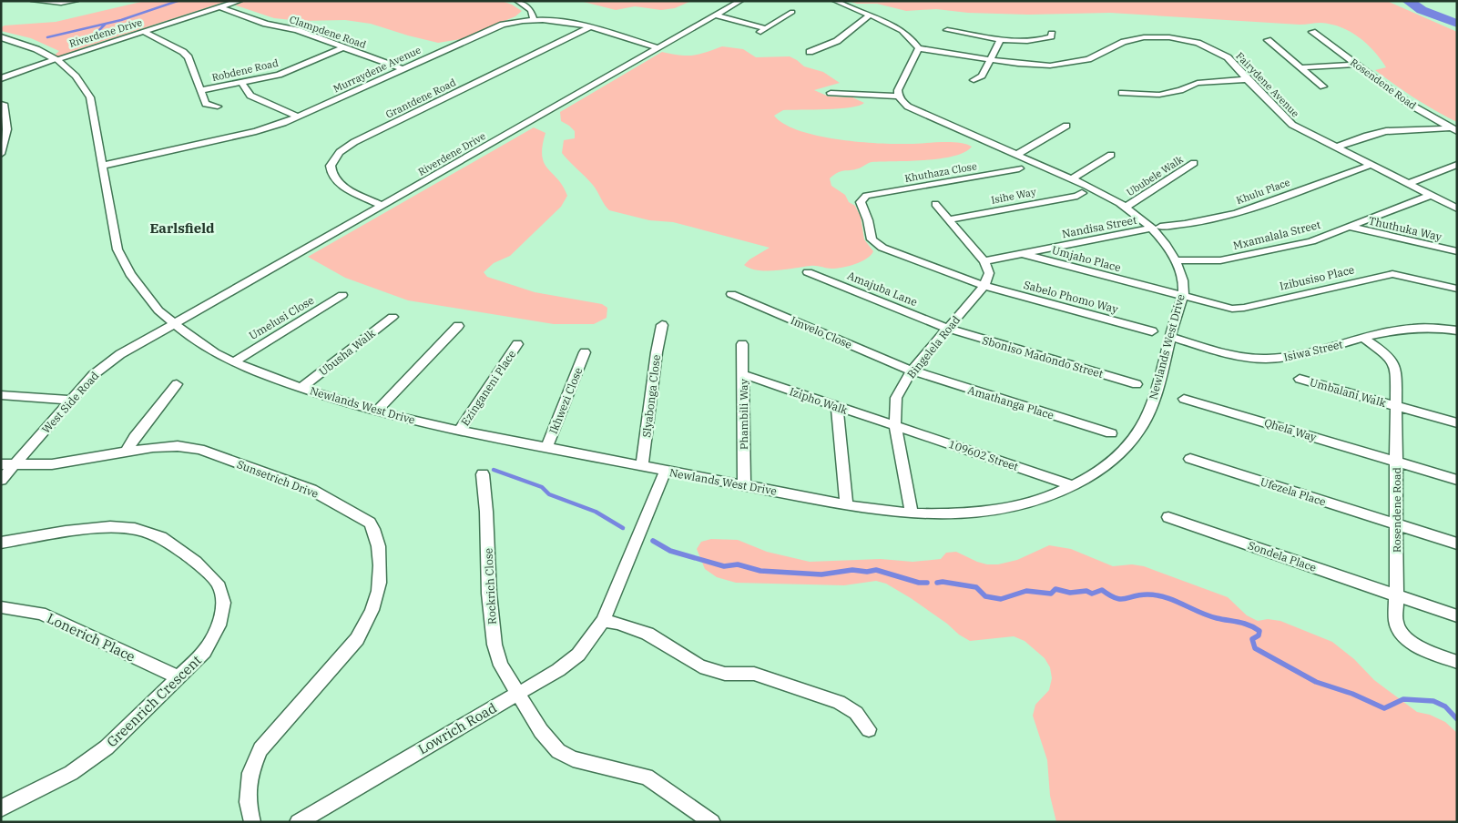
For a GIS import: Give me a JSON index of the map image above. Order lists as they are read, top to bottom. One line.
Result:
{"streets":{"street":["Clampdene Road","Riverdene Drive","Murraydene Avenue","Robdene Road","Rosendene Road","Fairydene Avenue","Grantdene Road","Khuthaza Close","Ububele Walk","Khulu Place","Isihe Way","Nandisa Street","Thuthuka Way","Mxamalala Street","Umjaho Place","Izibusiso Place","Amajuba Lane","Sabelo Phomo Way","Umelusi Close","Imvelo Close","Bingelela Road","Newlands West Drive","Isiwa Street","Ubusha Walk","Sboniso Madondo Street","Ezinganeni Place","Umbalani Walk","Slyabonga Close","Ikhwezi Close","Izipho Walk","West Side Road","Amathanga Place","Phambili Way","Qhela Way","109602 Street","Sunsetrich Drive","Ufezela Place","Sondela Place","Rockrich Close","Lonerich Place","Greenrich Crescent","Lowrich Road"]},"crossings":[["Clampdene Road","Riverdene Drive"],["Clampdene Road","Murraydene Avenue"],["Clampdene Road","Robdene Road"],["Riverdene Drive","Murraydene Avenue"],["Riverdene Drive","Grantdene Road"],["Riverdene Drive","Newlands West Drive"],["Riverdene Drive","West Side Road"],["Murraydene Avenue","Grantdene Road"],["Murraydene Avenue","Newlands West Drive"],["Rosendene Road","Isiwa Street"],["Rosendene Road","Umbalani Walk"],["Rosendene Road","Qhela Way"],["Rosendene Road","Ufezela Place"],["Rosendene Road","Sondela Place"],["Fairydene Avenue","Khulu Place"],["Fairydene Avenue","Mxamalala Street"],["Khuthaza Close","Sabelo Phomo Way"],["Ububele Walk","Newlands West Drive"],["Khulu Place","Nandisa Street"],["Khulu Place","Newlands West Drive"],["Nandisa Street","Umjaho Place"],["Nandisa Street","Newlands West Drive"],["Thuthuka Way","Mxamalala Street"],["Mxamalala Street","Newlands West Drive"],["Umjaho Place","Izibusiso Place"],["Umjaho Place","Newlands West Drive"],["Izibusiso Place","Newlands West Drive"],["Amajuba Lane","Bingelela Road"],["Amajuba Lane","Sboniso Madondo Street"],["Sabelo Phomo Way","Bingelela Road"],["Umelusi Close","Newlands West Drive"],["Imvelo Close","Bingelela Road"],["Imvelo Close","Amathanga Place"],["Bingelela Road","Newlands West Drive"],["Bingelela Road","Sboniso Madondo Street"],["Bingelela Road","Izipho Walk"],["Bingelela Road","Amathanga Place"],["Bingelela Road","109602 Street"],["Newlands West Drive","Isiwa Street"],["Newlands West Drive","Ubusha Walk"],["Newlands West Drive","Ezinganeni Place"],["Newlands West Drive","Slyabonga Close"],["Newlands West Drive","Ikhwezi Close"],["Newlands West Drive","West Side Road"],["Newlands West Drive","Phambili Way"],["Newlands West Drive","109602 Street"],["Newlands West Drive","Lowrich Road"],["Izipho Walk","Phambili Way"],["Izipho Walk","109602 Street"],["West Side Road","Sunsetrich Drive"],["Rockrich Close","Lowrich Road"],["Lonerich Place","Greenrich Crescent"]],"districts":["Earlsfield"]}
